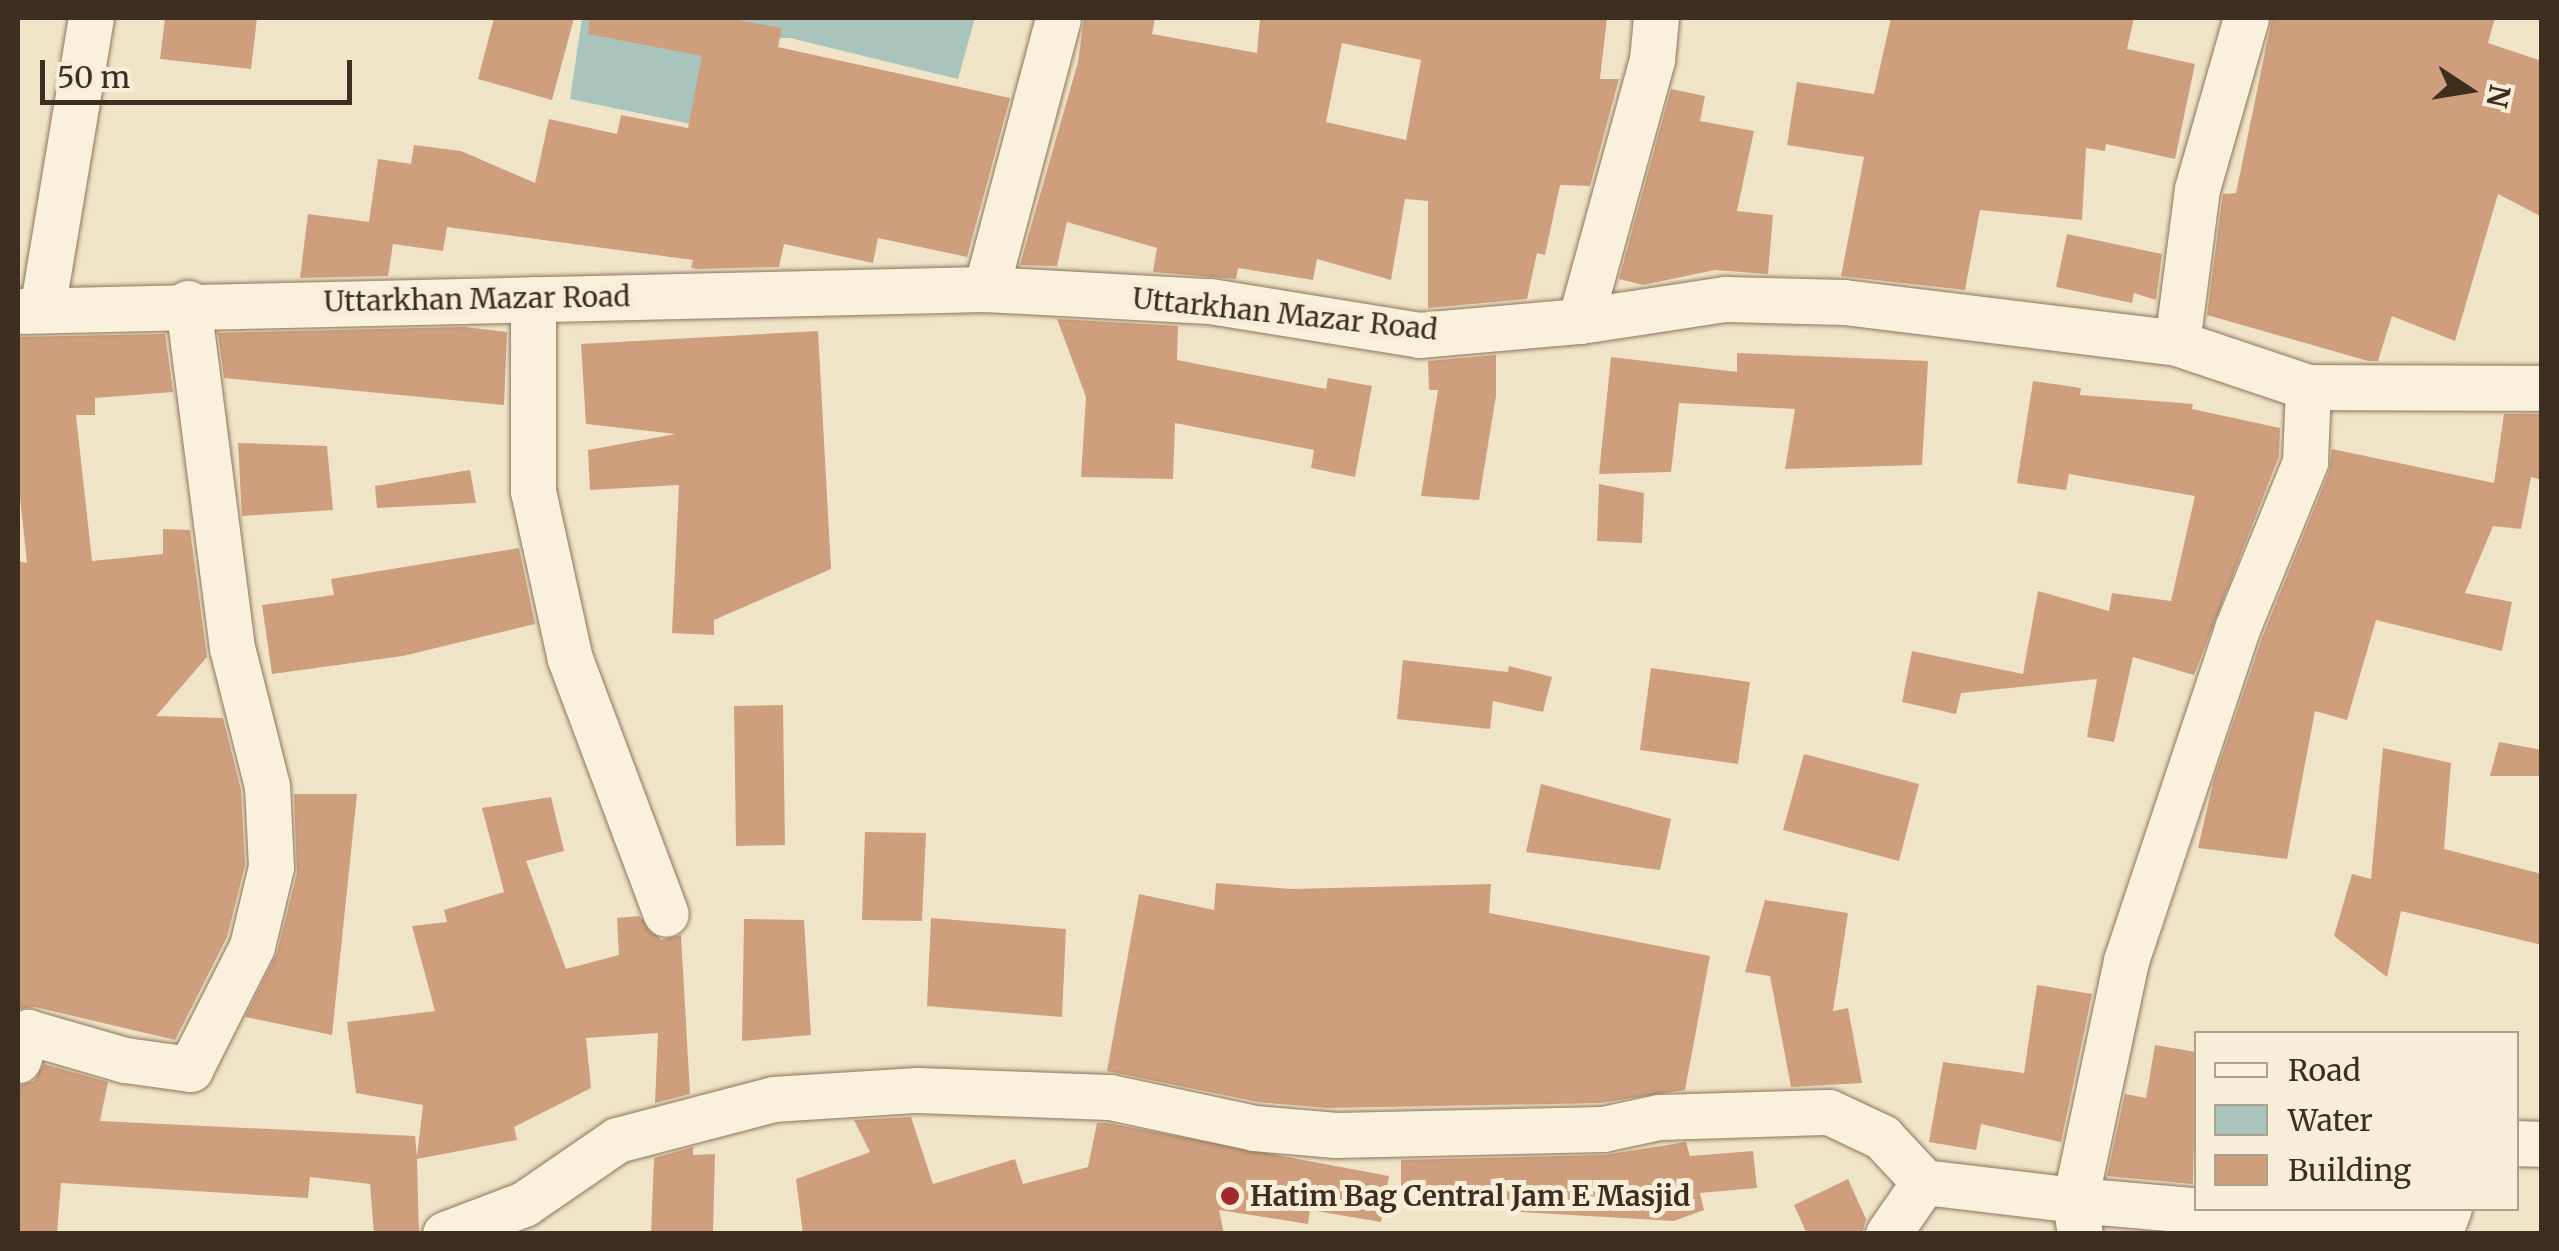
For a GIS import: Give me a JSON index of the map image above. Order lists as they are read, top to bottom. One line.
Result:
{"streets":{"street":["Uttarkhan Mazar Road"]},"places":["Hatim Bag Central Jam E Masjid"],"legend":["Road","Water","Building"],"scale_bar":"50 m","north":"right"}
